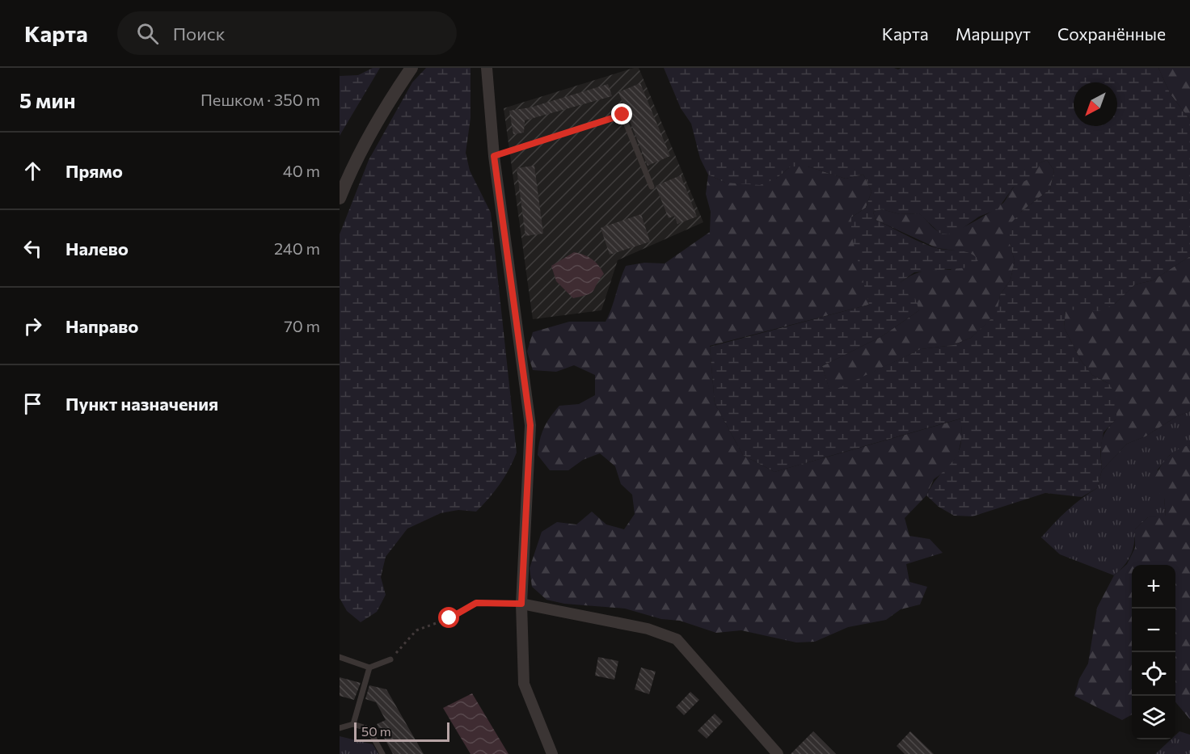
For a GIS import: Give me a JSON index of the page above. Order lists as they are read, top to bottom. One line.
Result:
{"scale_bar":"50 m","north":"bottom left","page":{"header":"Карта","search":"Поиск","nav":["Карта","Маршрут","Сохранённые"],"heading":["5 мин","Пешком · 350 m"],"list":[["Прямо","40 m"],["Налево","240 m"],["Направо","70 m"],"Пункт назначения"],"map_buttons":["+","−"],"scale":"50 m"}}
